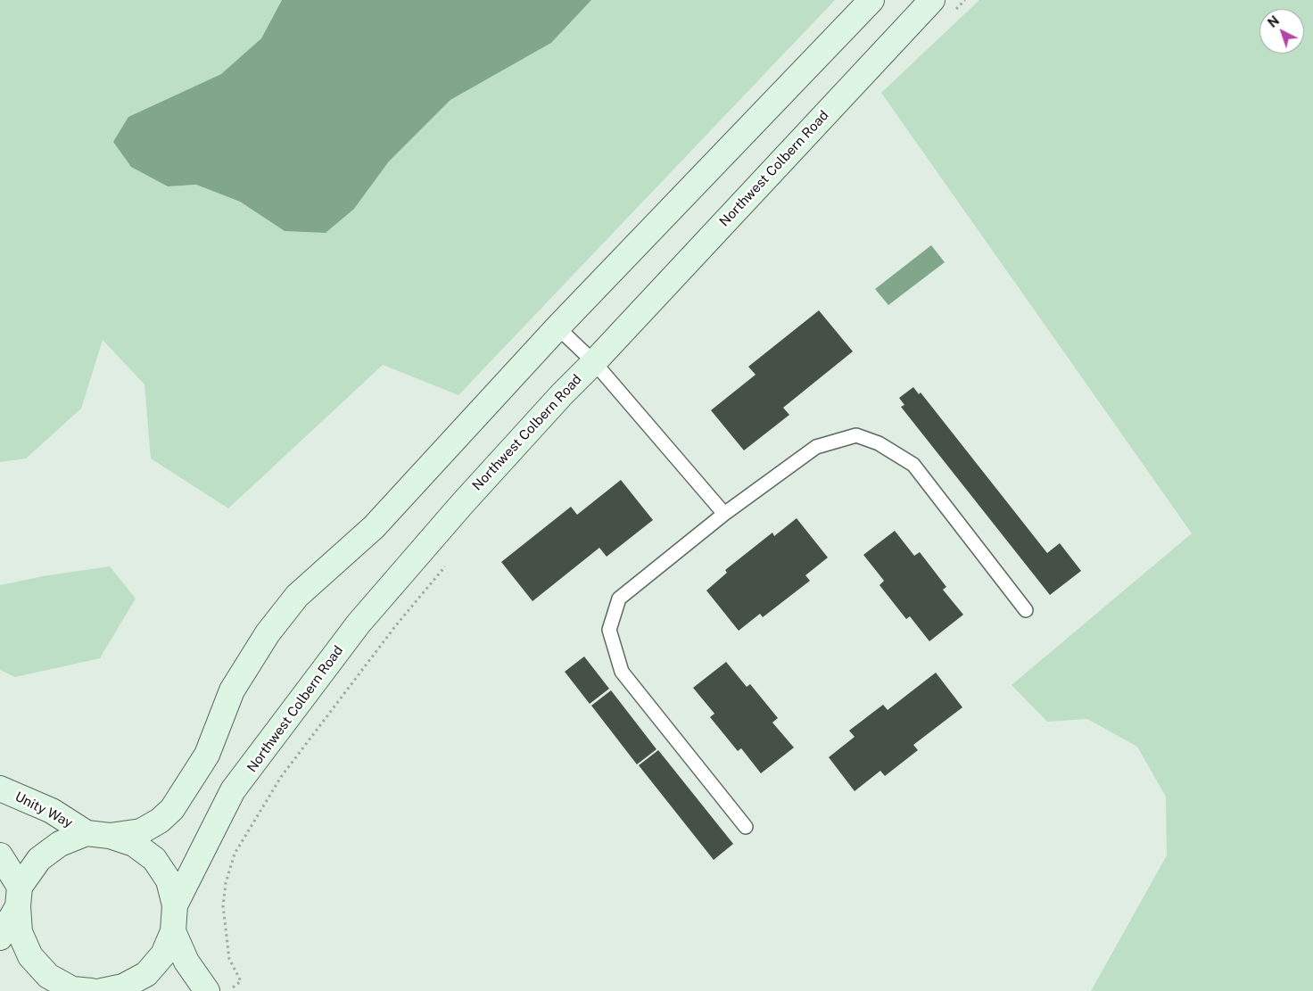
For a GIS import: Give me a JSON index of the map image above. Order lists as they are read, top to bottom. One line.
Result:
{"streets":{"main road":["Northwest Colbern Road","Unity Way"]},"crossings":[["Northwest Colbern Road","Unity Way"]],"north":"top left"}
